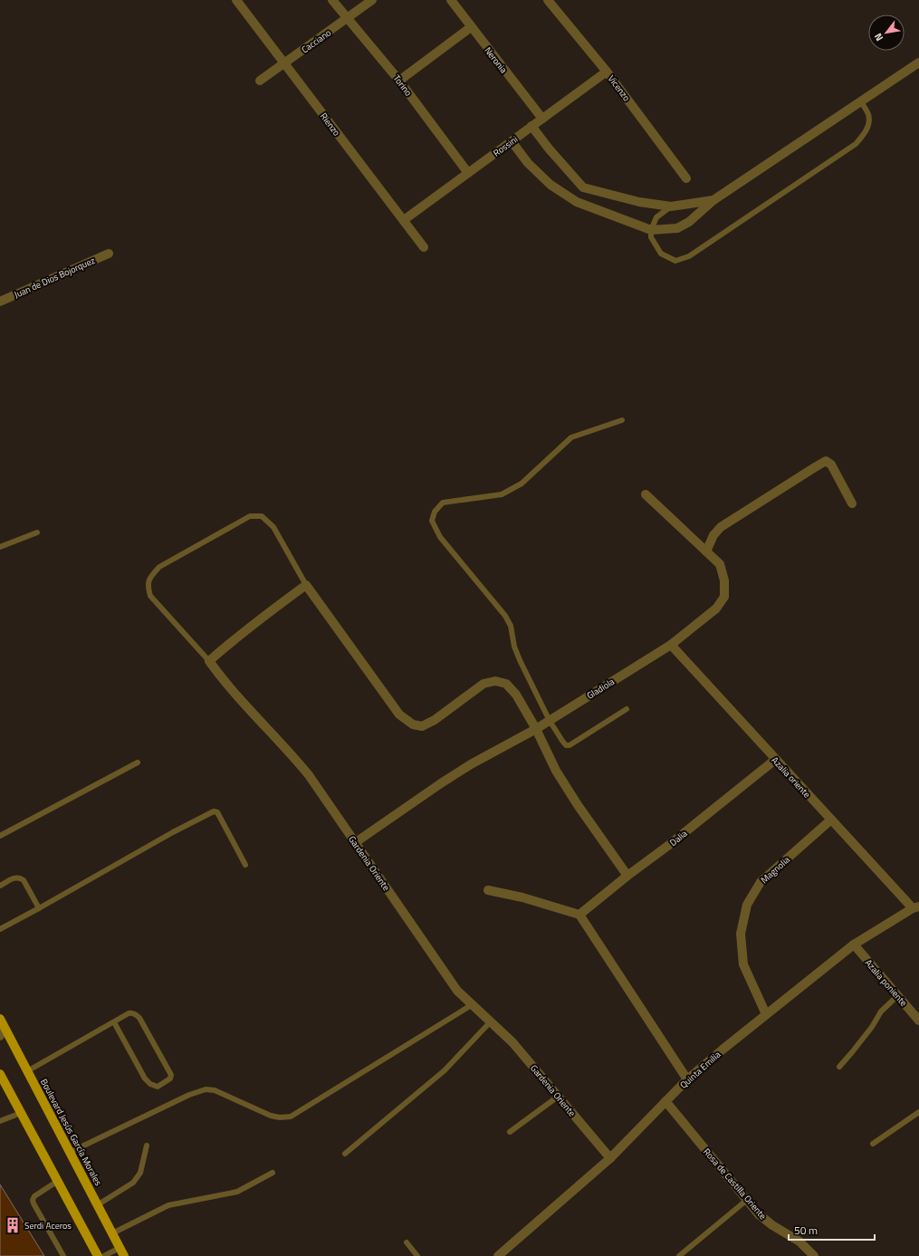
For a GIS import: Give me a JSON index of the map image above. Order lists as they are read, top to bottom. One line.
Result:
{"streets":{"main road":["Boulevard Jesús García Morales"],"street":["Cacciano","Neronia","Torino","Vicenzo","Rienzo","Rossini","Juan de Dios Bojorquez","Gladiola","Azalia oriente","Dalia","Gardenia Oriente","Magnolia","Azalia poniente","Quinta Emilia","Rosa de Castilla Oriente"]},"crossings":[["Cacciano","Torino"],["Cacciano","Rienzo"],["Neronia","Rossini"],["Torino","Rossini"],["Vicenzo","Rossini"],["Rienzo","Rossini"],["Gladiola","Azalia oriente"],["Gladiola","Gardenia Oriente"],["Azalia oriente","Dalia"],["Azalia oriente","Magnolia"],["Azalia oriente","Quinta Emilia"],["Gardenia Oriente","Quinta Emilia"],["Magnolia","Quinta Emilia"],["Azalia poniente","Quinta Emilia"],["Quinta Emilia","Rosa de Castilla Oriente"]],"places":{"building":["Serdi Aceros"]},"scale_bar":"50 m","north":"bottom left"}
